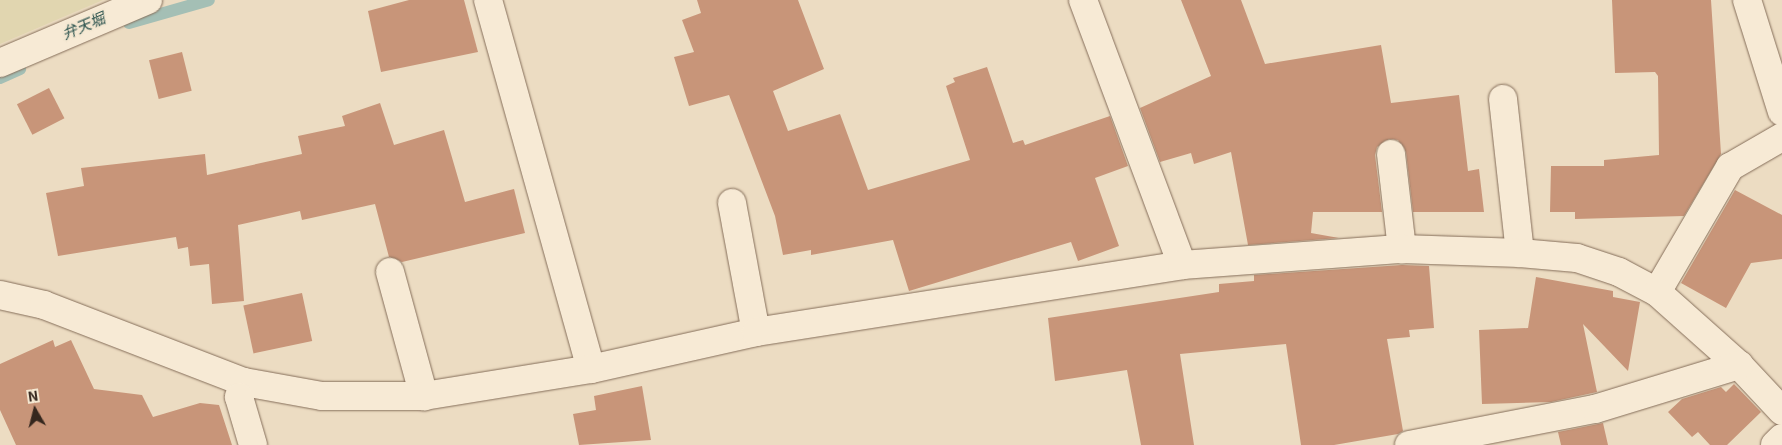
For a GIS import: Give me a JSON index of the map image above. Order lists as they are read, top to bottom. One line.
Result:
{"water":["弁天堀"],"north":"top"}
